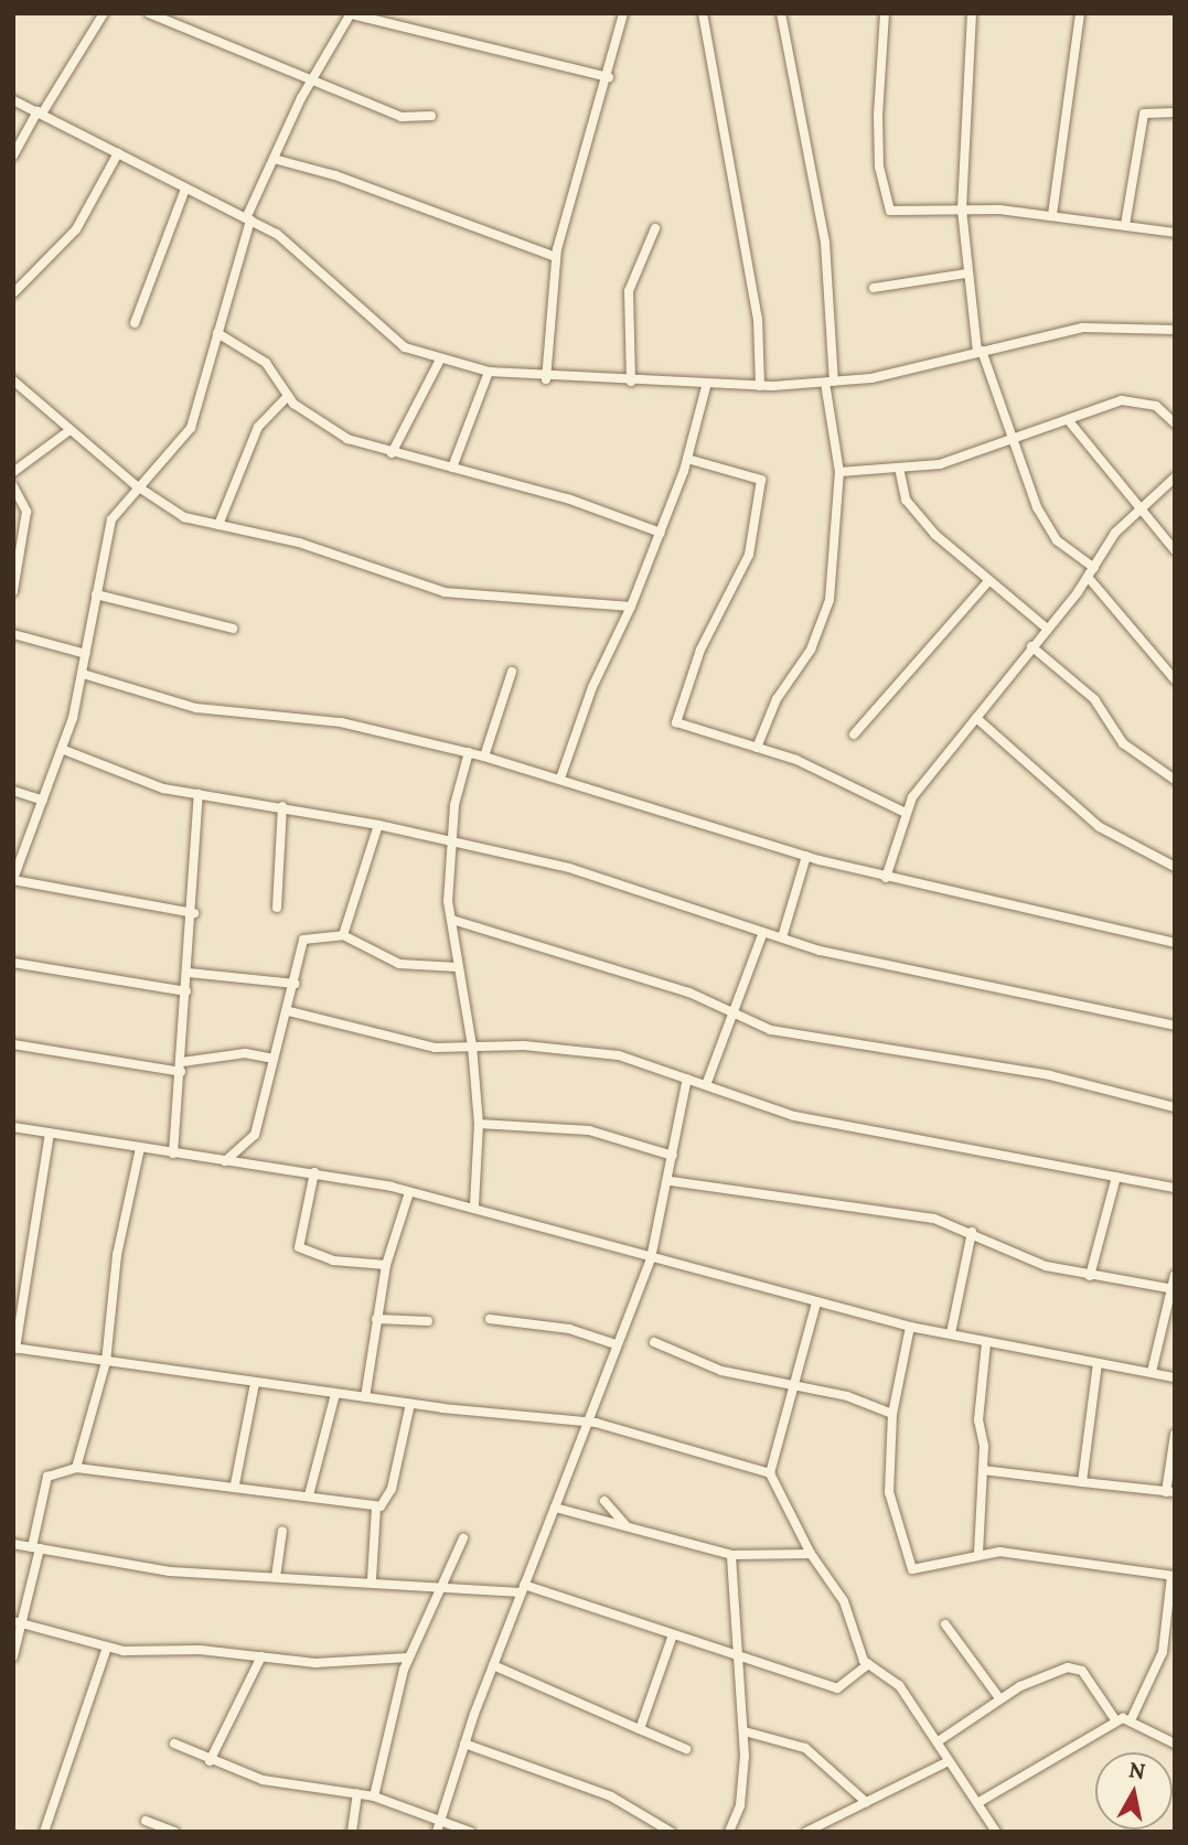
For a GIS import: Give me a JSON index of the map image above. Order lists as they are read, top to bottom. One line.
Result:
{"north":"top"}
